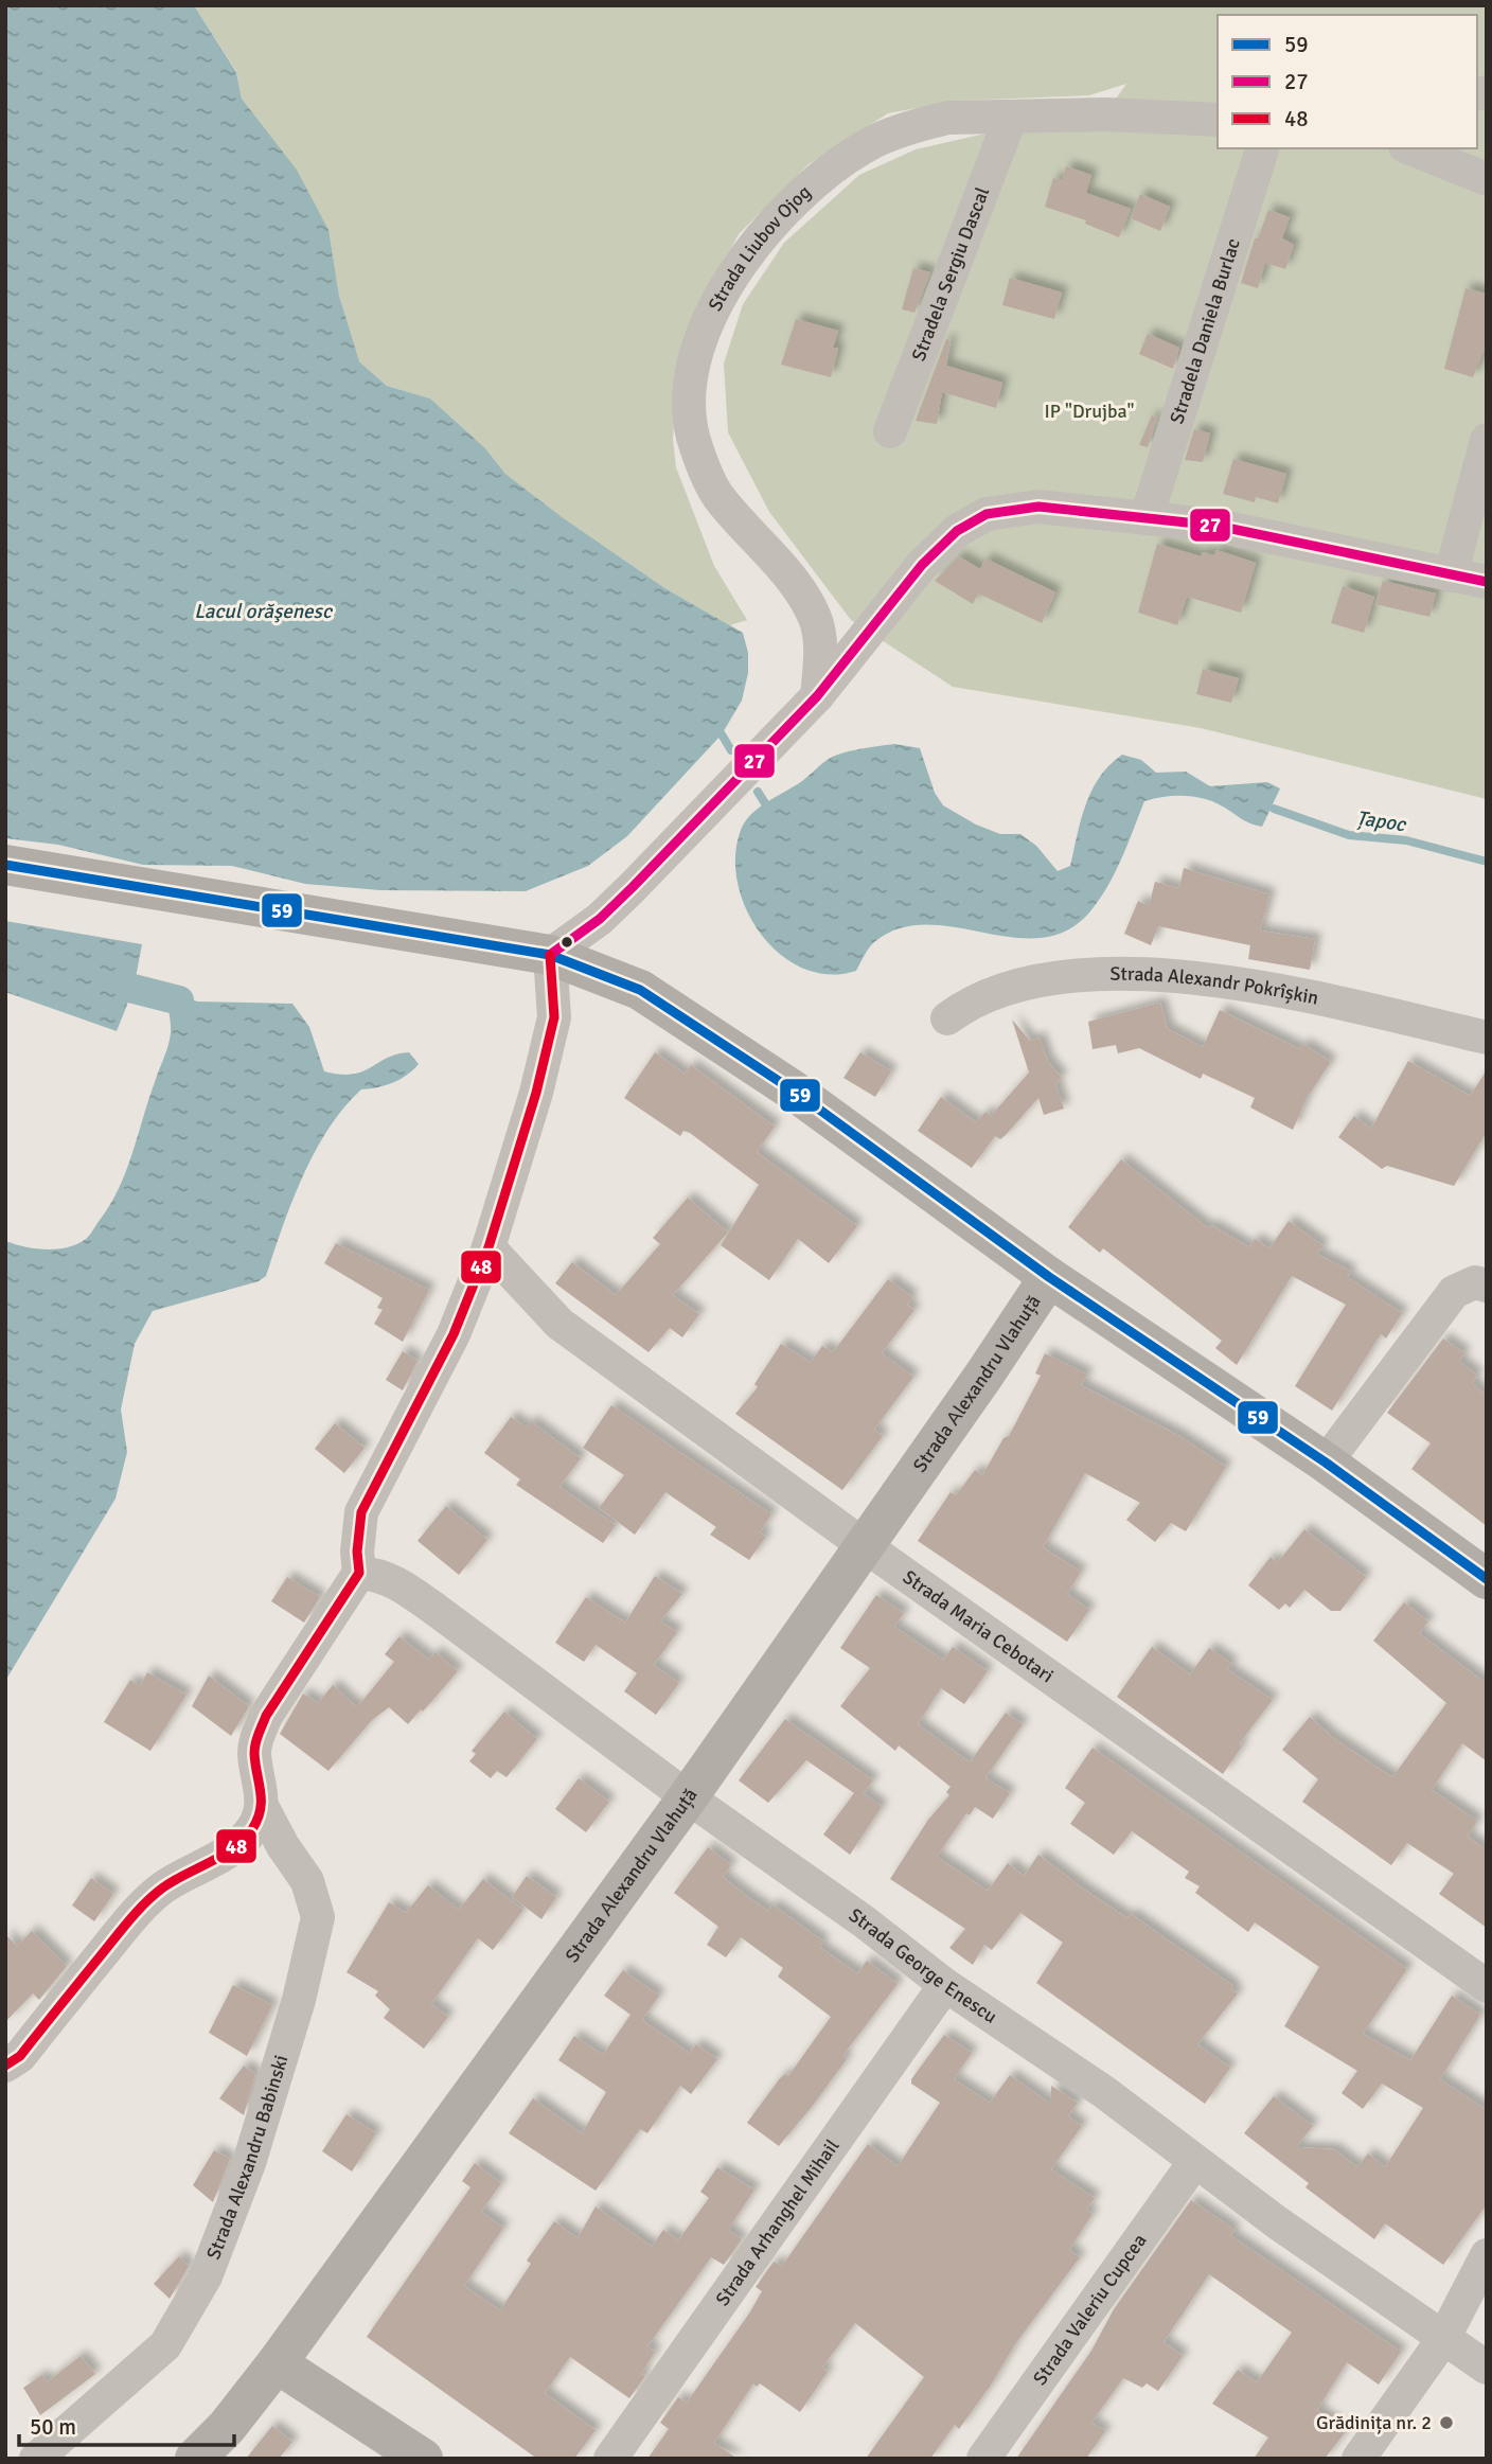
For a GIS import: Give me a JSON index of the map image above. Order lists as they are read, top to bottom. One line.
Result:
{"streets":{"street":["Strada Liubov Ojog","Stradela Sergiu Dascal","Stradela Daniela Burlac","Strada Alexandr Pokrîșkin","Strada Аlexandru Vlahuță","Strada Maria Cebotari","Strada George Enescu","Strada Alexandru Babinski","Strada Arhanghel Mihail","Strada Valeriu Cupcea"]},"crossings":[["Strada Liubov Ojog","Stradela Sergiu Dascal"],["Strada Аlexandru Vlahuță","Strada Maria Cebotari"],["Strada Аlexandru Vlahuță","Strada George Enescu"],["Strada George Enescu","Strada Alexandru Babinski"],["Strada George Enescu","Strada Arhanghel Mihail"],["Strada George Enescu","Strada Valeriu Cupcea"]],"water":["Lacul orăşenesc","Țapoc"],"parks":["IP \"Drujba\""],"places":["Grădinița nr. 2"],"lines":["transit line 27","transit line 59","transit line 48"],"legend":["59","27","48"],"scale_bar":"50 m"}
